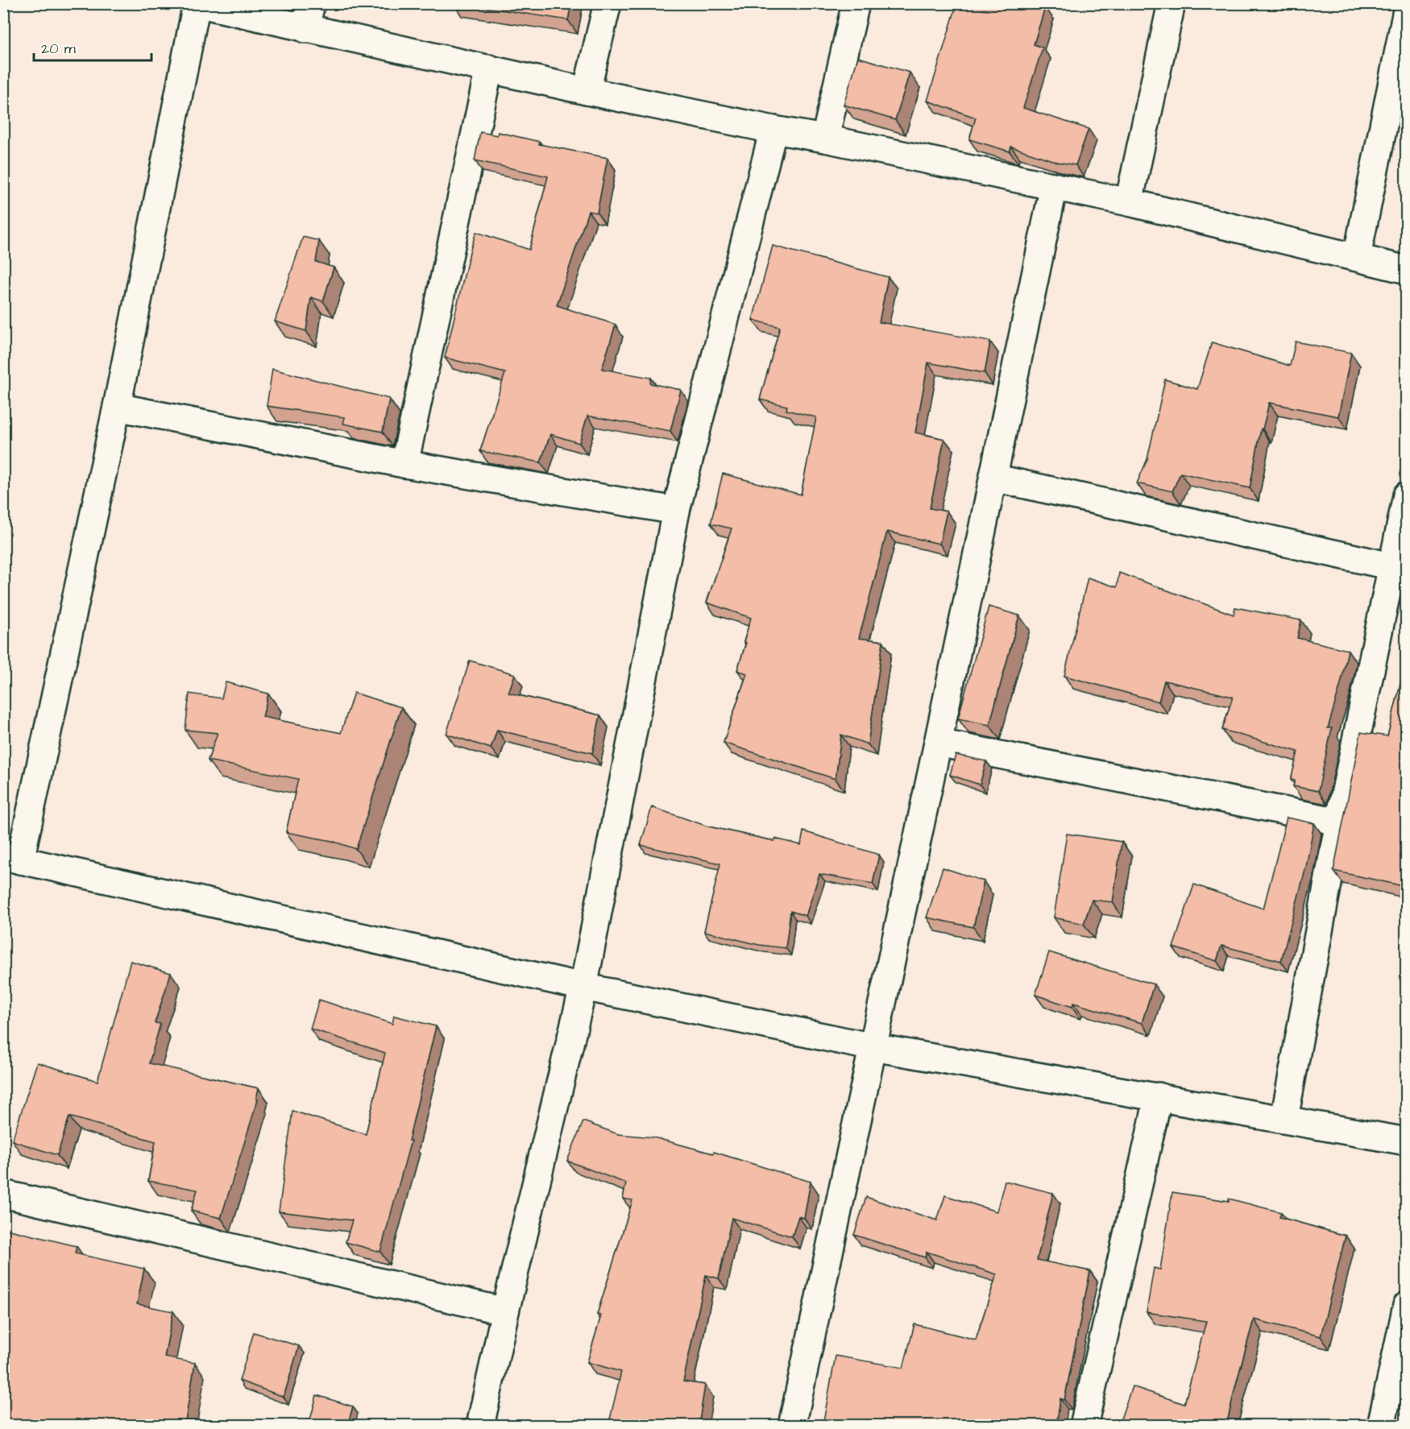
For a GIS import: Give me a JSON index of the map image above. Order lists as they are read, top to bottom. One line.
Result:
{"scale_bar":"20 m"}
